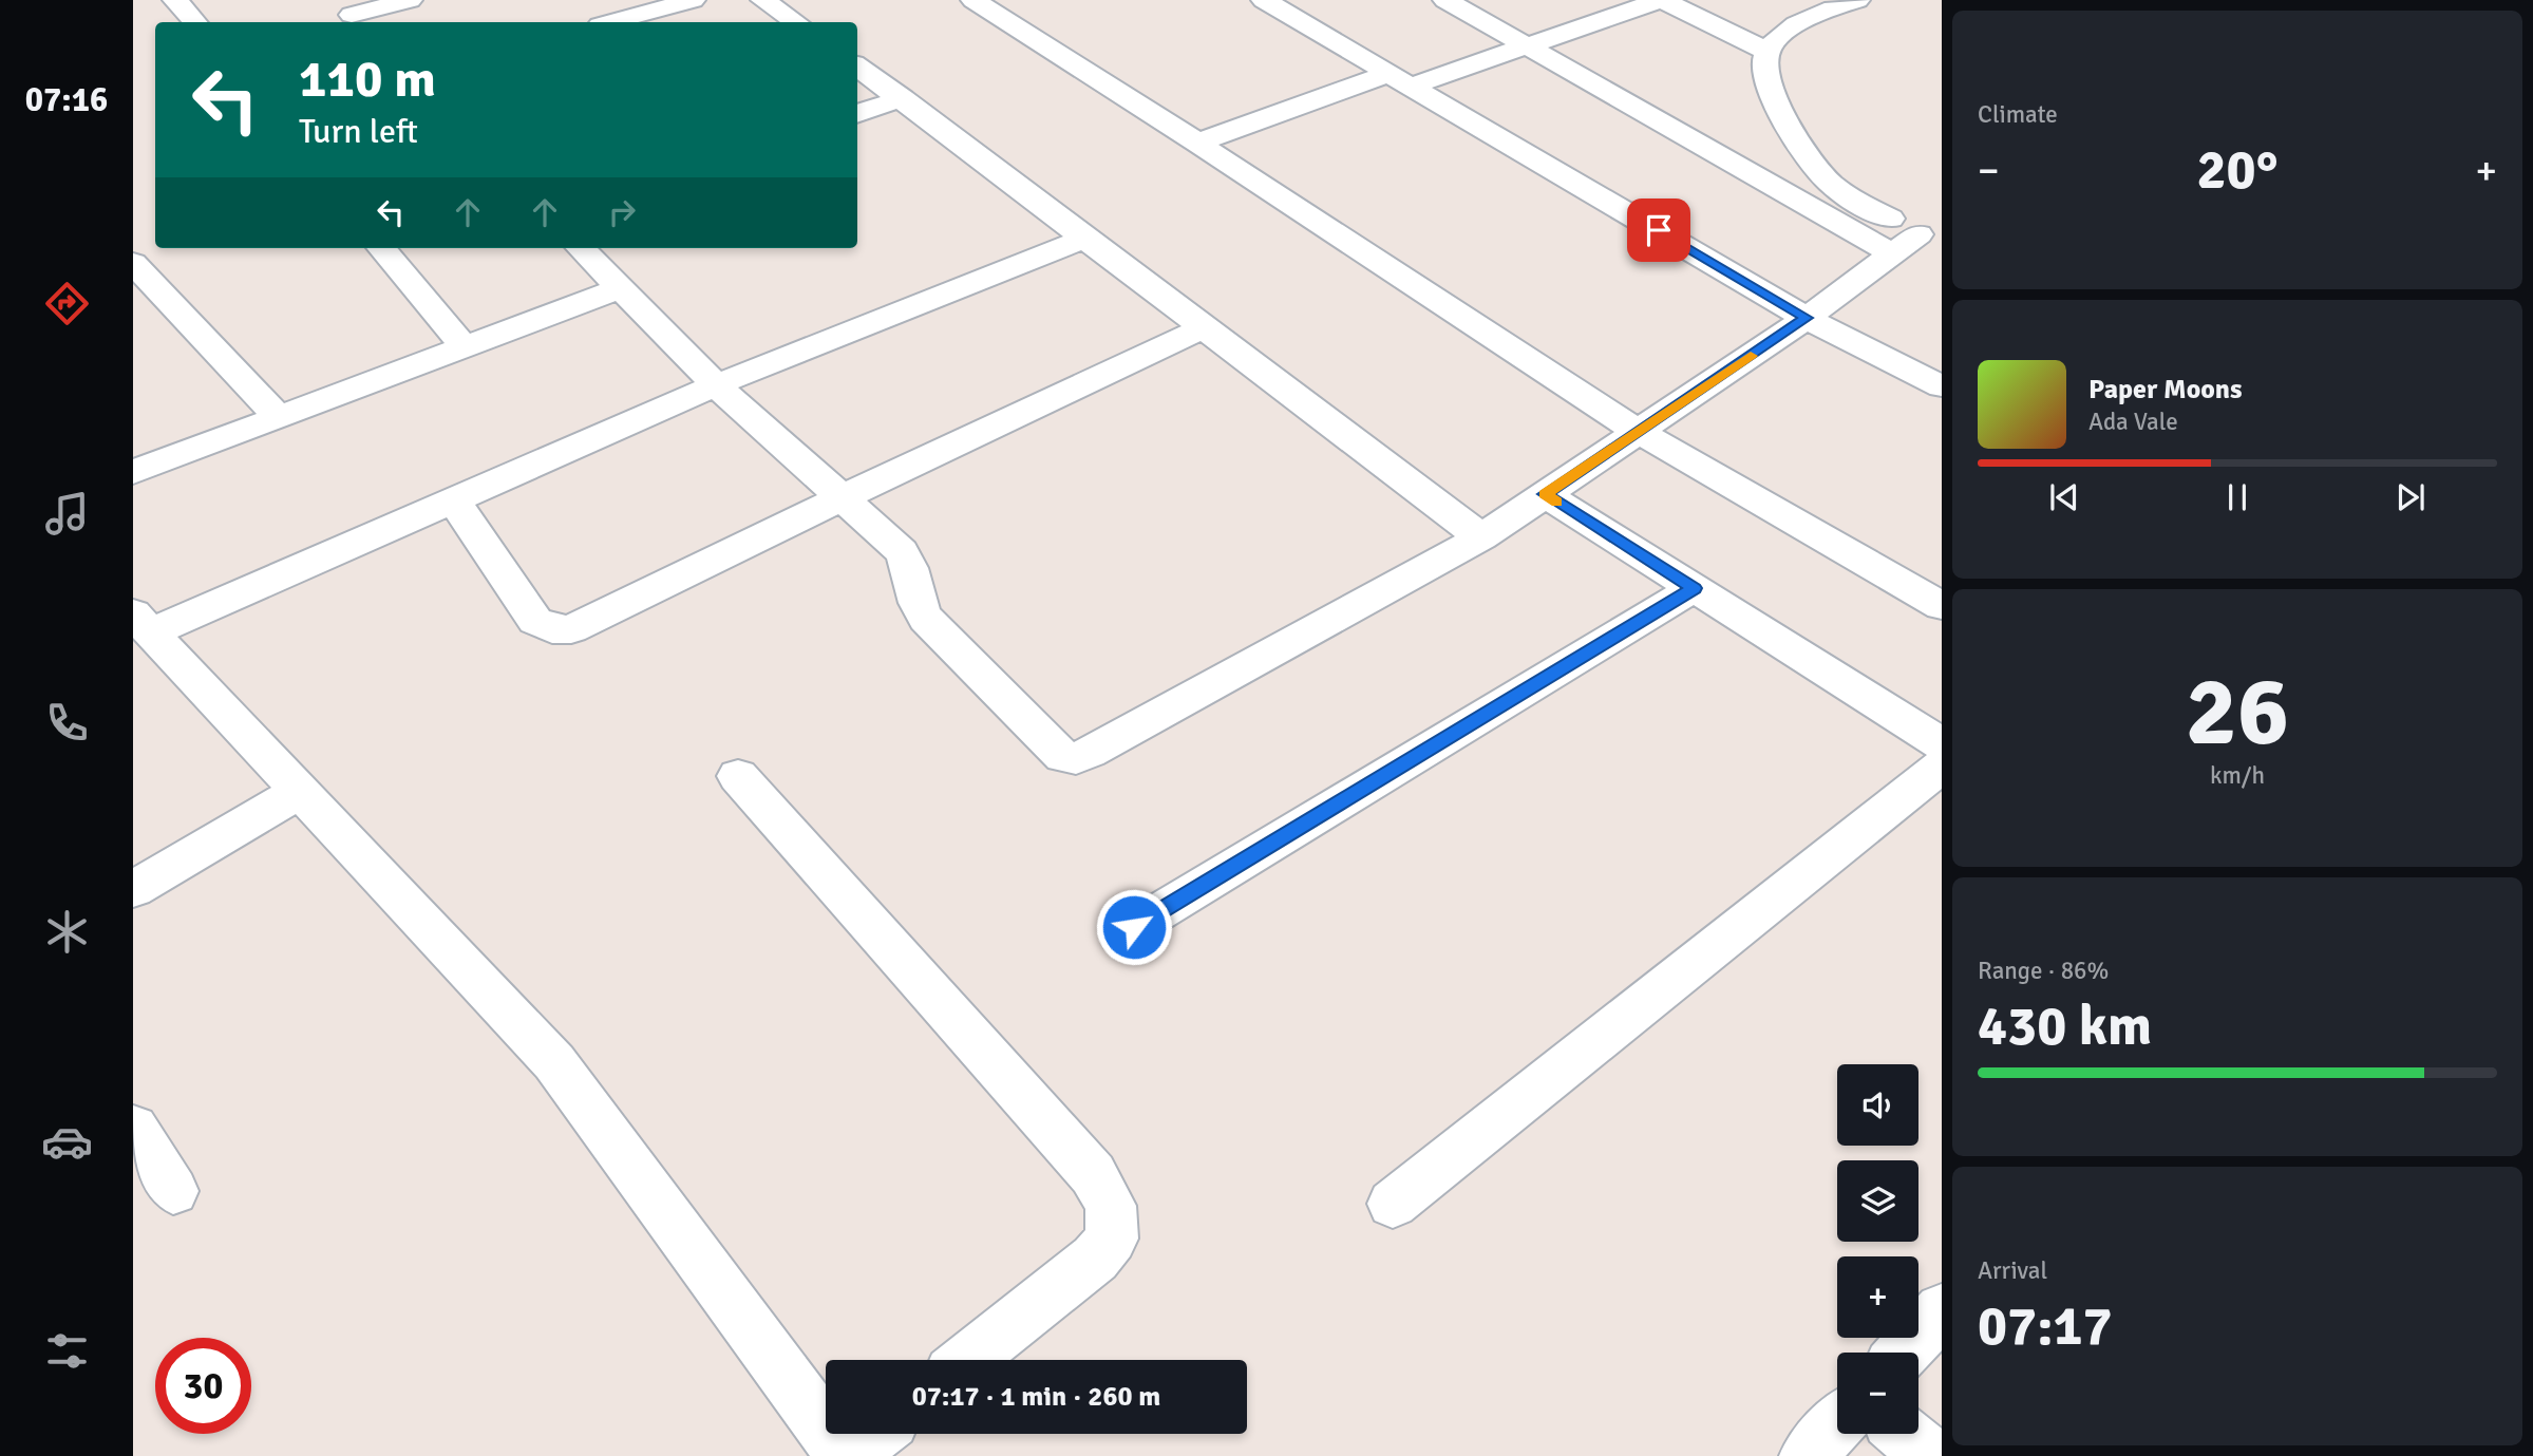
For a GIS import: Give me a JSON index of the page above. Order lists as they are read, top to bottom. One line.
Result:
{"page":{"tabs":"07:16","tile":["Climate",["26","km/h"],["Range · 86%","430 km"],["Arrival","07:17"]],"turn":["110 m","Turn left"],"heat":["−","20°","+"],"song":["Paper Moons","Ada Vale"],"map_buttons":["+","−"],"limit":"30","trip":"07:17 · 1 min · 260 m"}}
